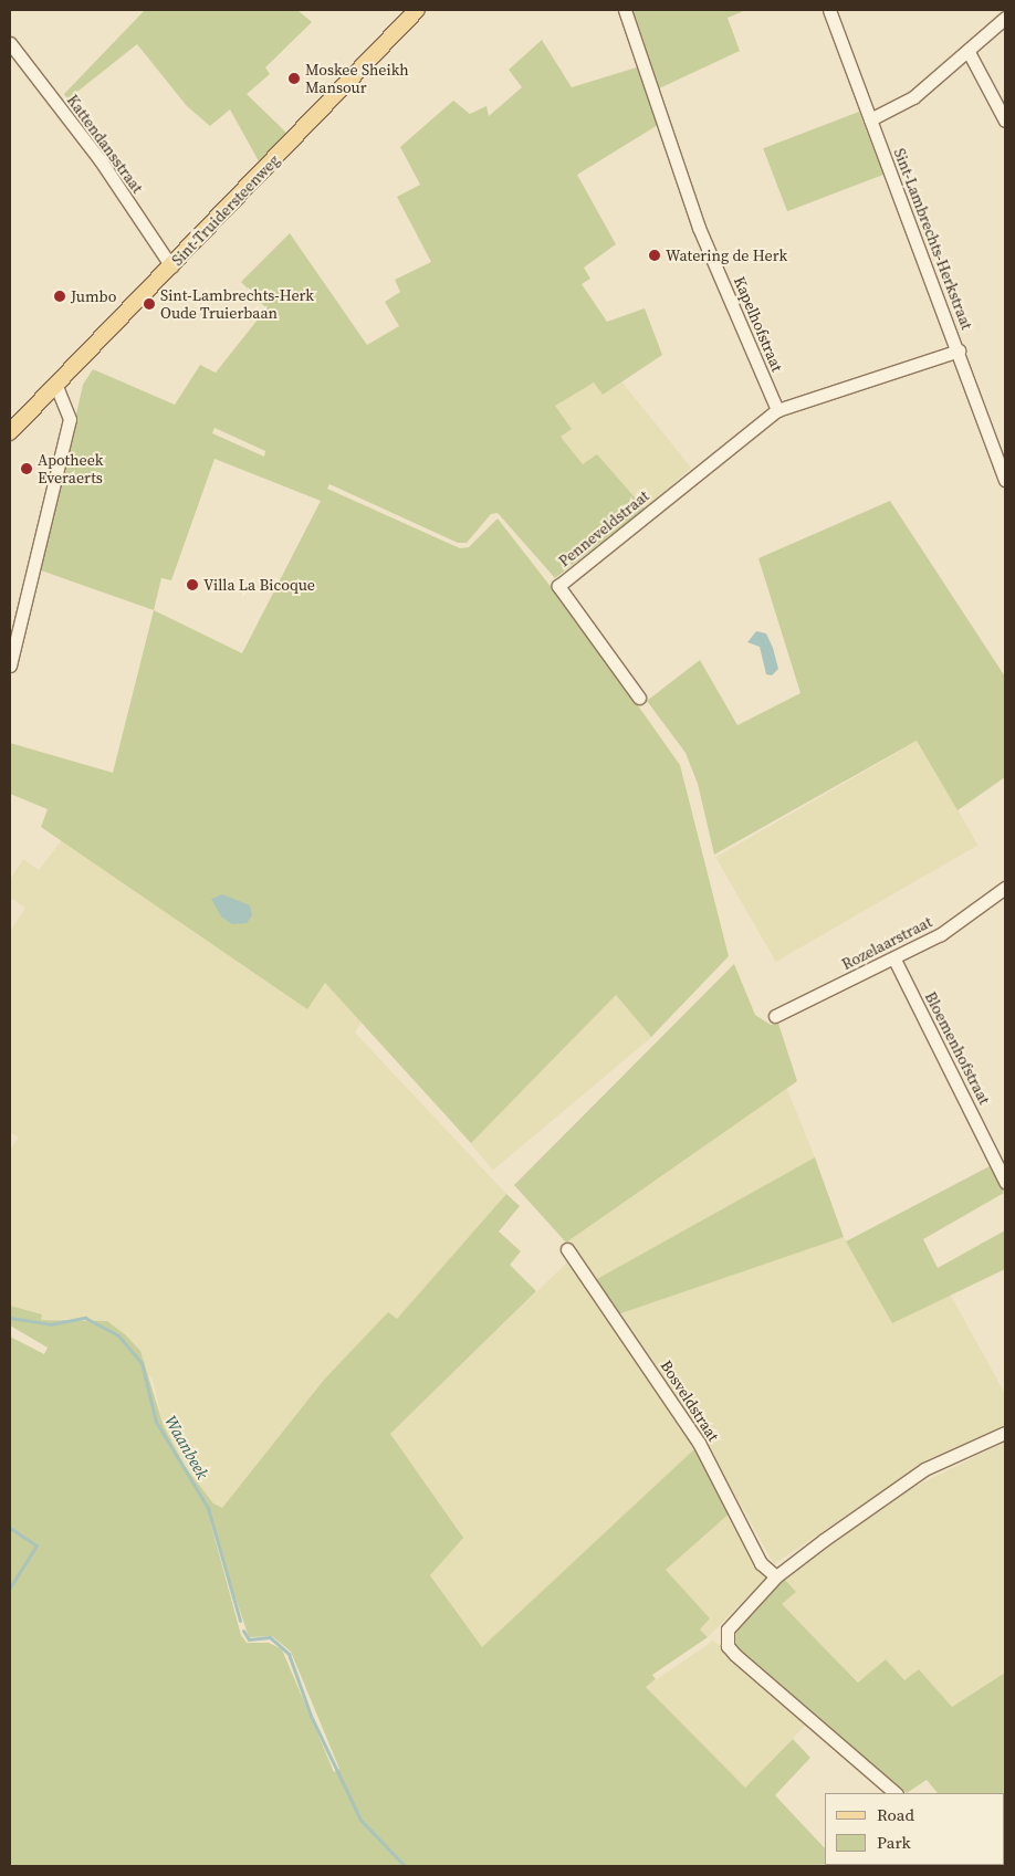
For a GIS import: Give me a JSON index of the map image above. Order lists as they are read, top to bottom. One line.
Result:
{"streets":{"main road":["Sint-Truidersteenweg"],"street":["Kattendansstraat","Sint-Lambrechts-Herkstraat","Kapelhofstraat","Penneveldstraat","Rozelaarstraat","Bloemenhofstraat","Bosveldstraat"]},"crossings":[["Kattendansstraat","Sint-Truidersteenweg"],["Kapelhofstraat","Penneveldstraat"],["Rozelaarstraat","Bloemenhofstraat"]],"water":["Waanbeek"],"places":["Moskee Sheikh Mansour","Watering de Herk","Jumbo","Sint-Lambrechts-Herk Oude Truierbaan","Apotheek Everaerts","Villa La Bicoque"],"legend":["Road","Park"]}
